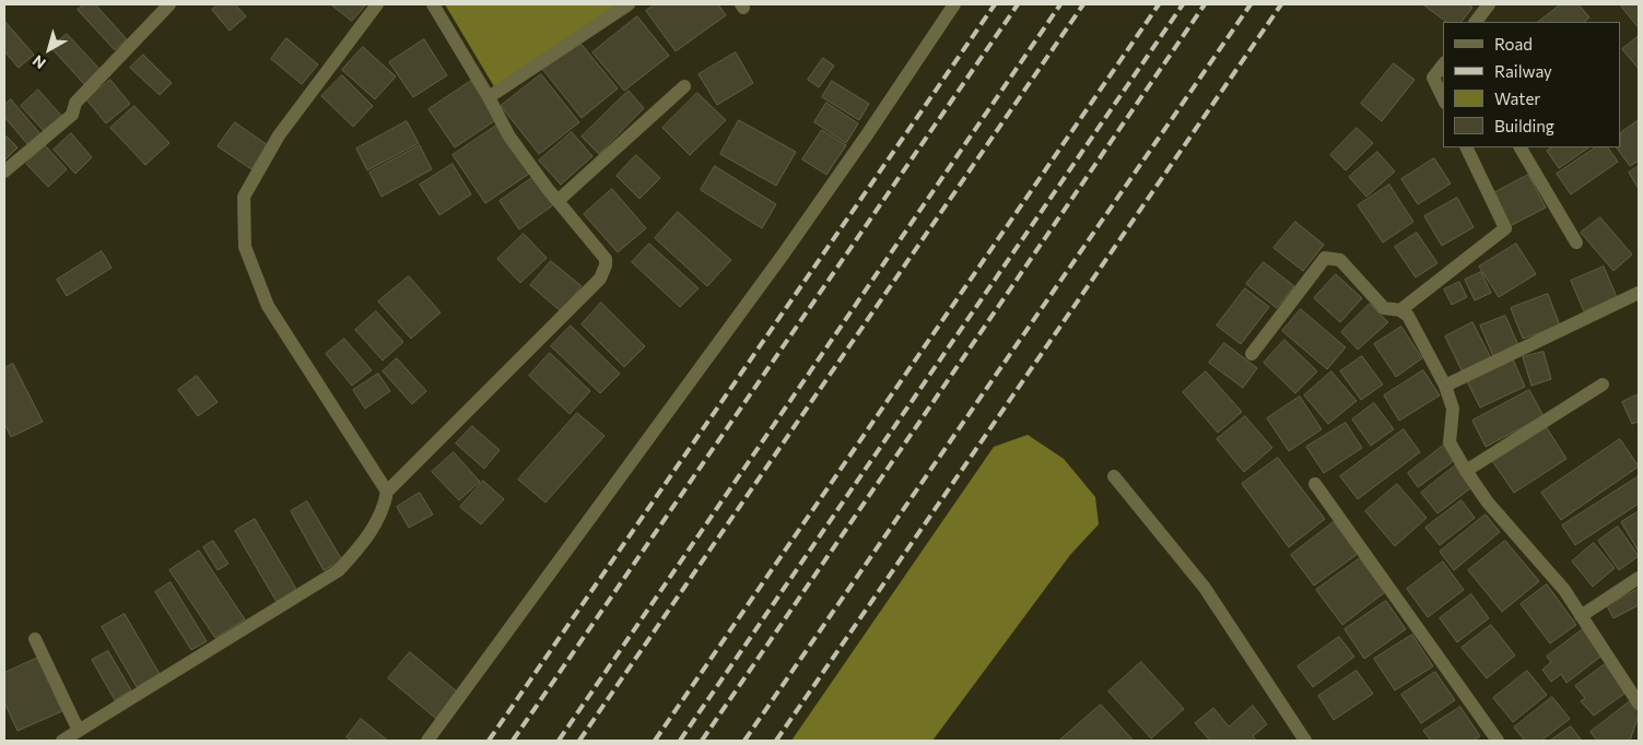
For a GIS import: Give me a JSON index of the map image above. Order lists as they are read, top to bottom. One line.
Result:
{"legend":["Road","Railway","Water","Building"],"north":"bottom left"}
